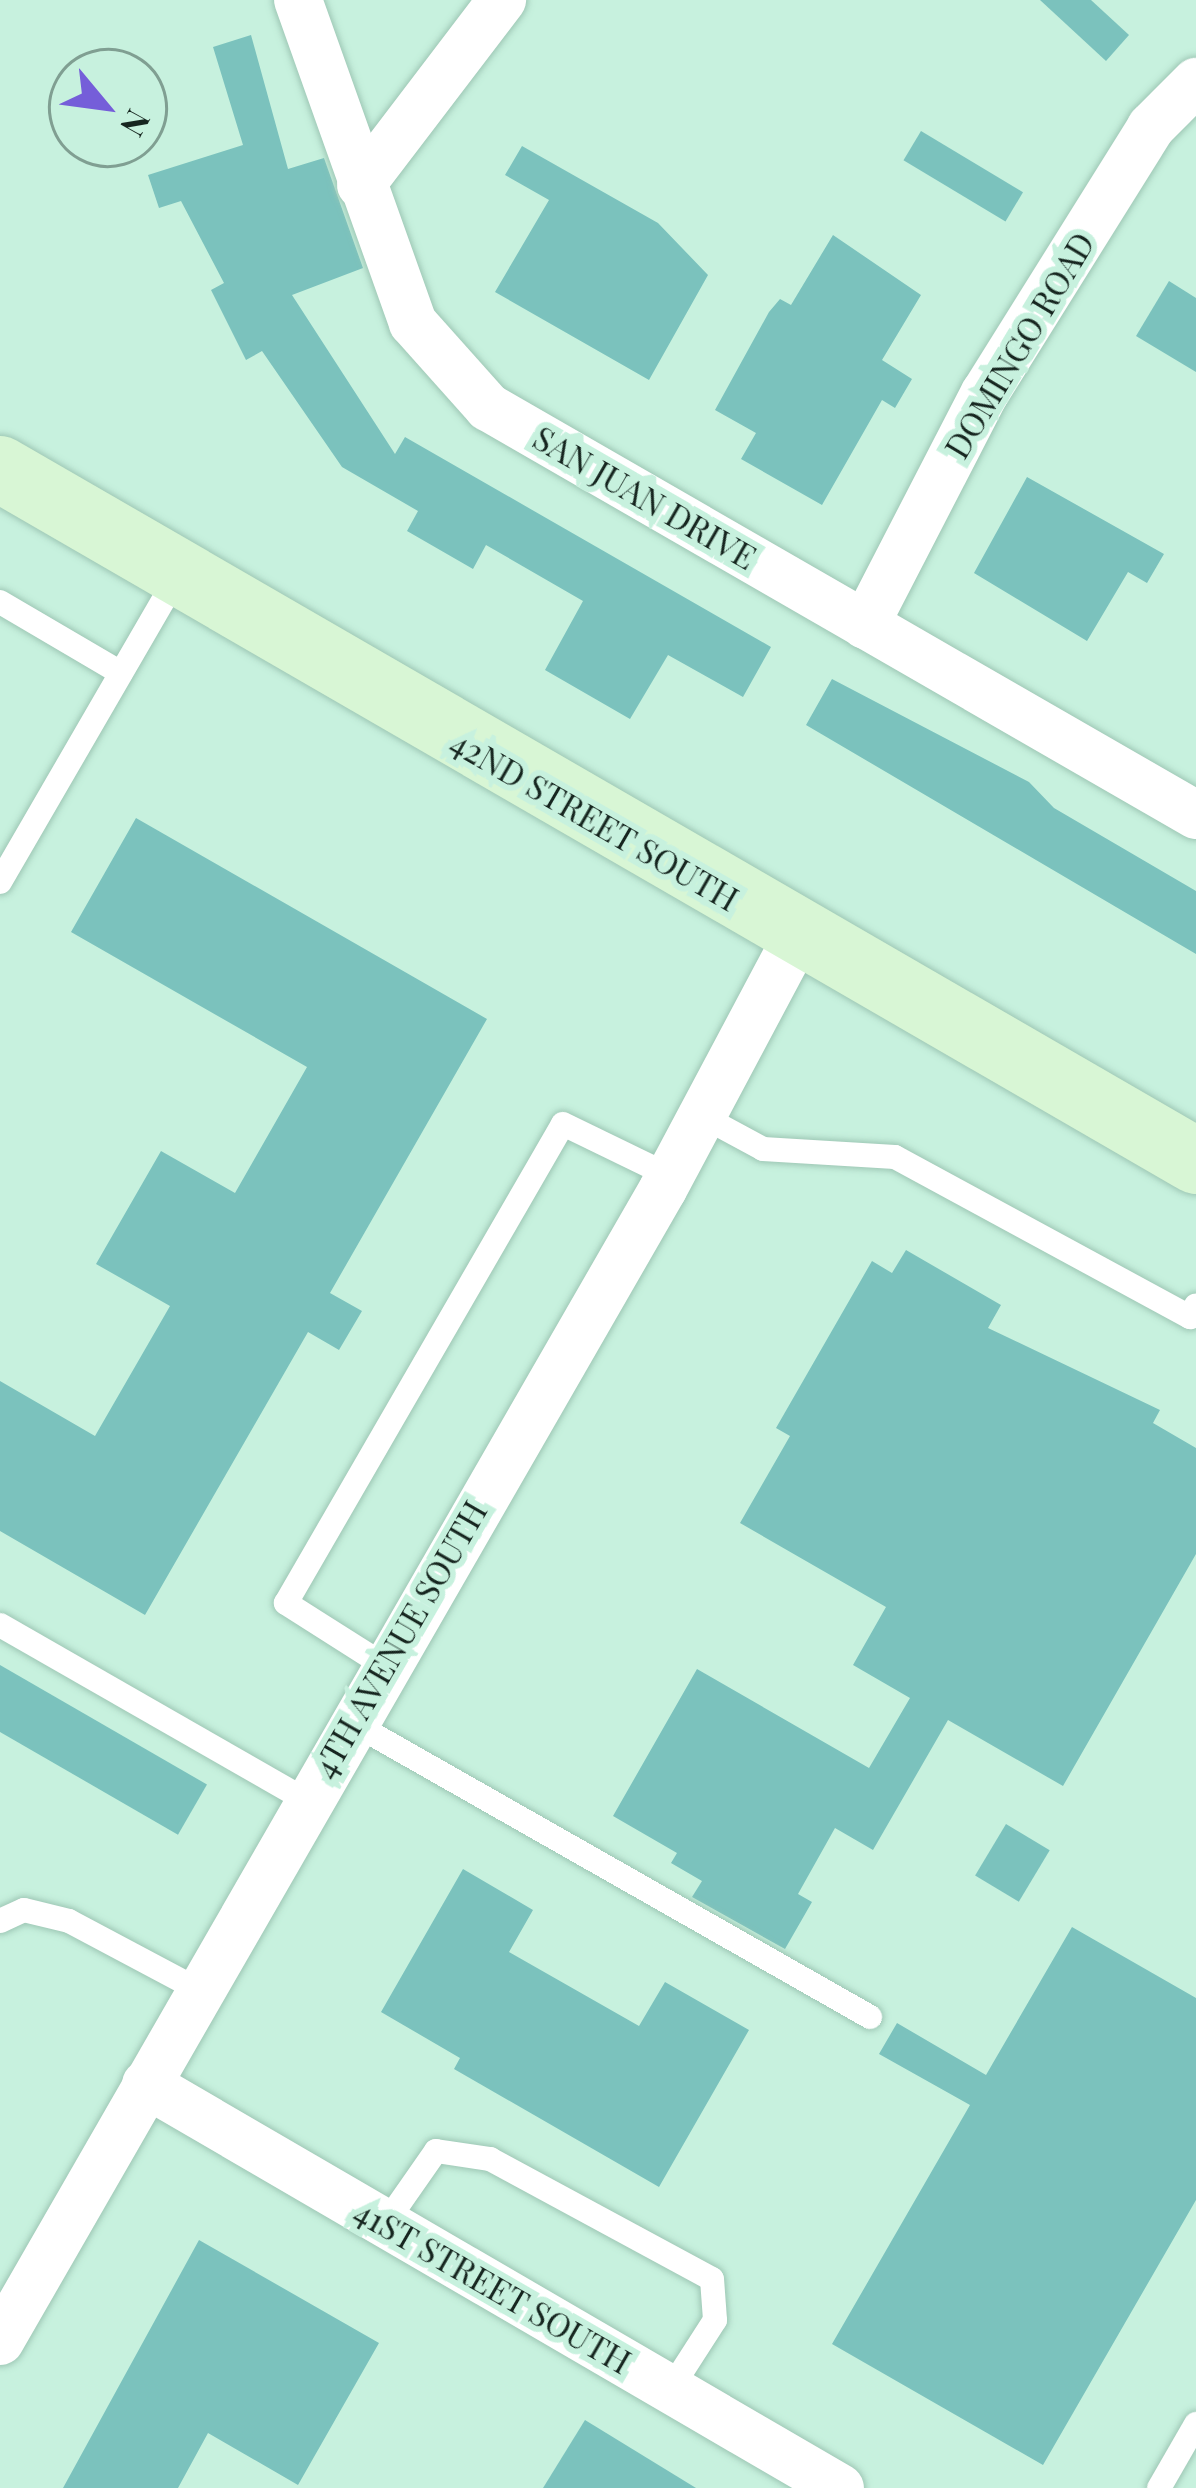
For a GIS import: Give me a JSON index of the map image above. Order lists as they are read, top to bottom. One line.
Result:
{"streets":{"main road":["42ND STREET SOUTH"],"street":["DOMINGO ROAD","SAN JUAN DRIVE","4TH AVENUE SOUTH","41ST STREET SOUTH"]},"crossings":[["DOMINGO ROAD","SAN JUAN DRIVE"],["42ND STREET SOUTH","4TH AVENUE SOUTH"],["4TH AVENUE SOUTH","41ST STREET SOUTH"]],"north":"bottom right"}
